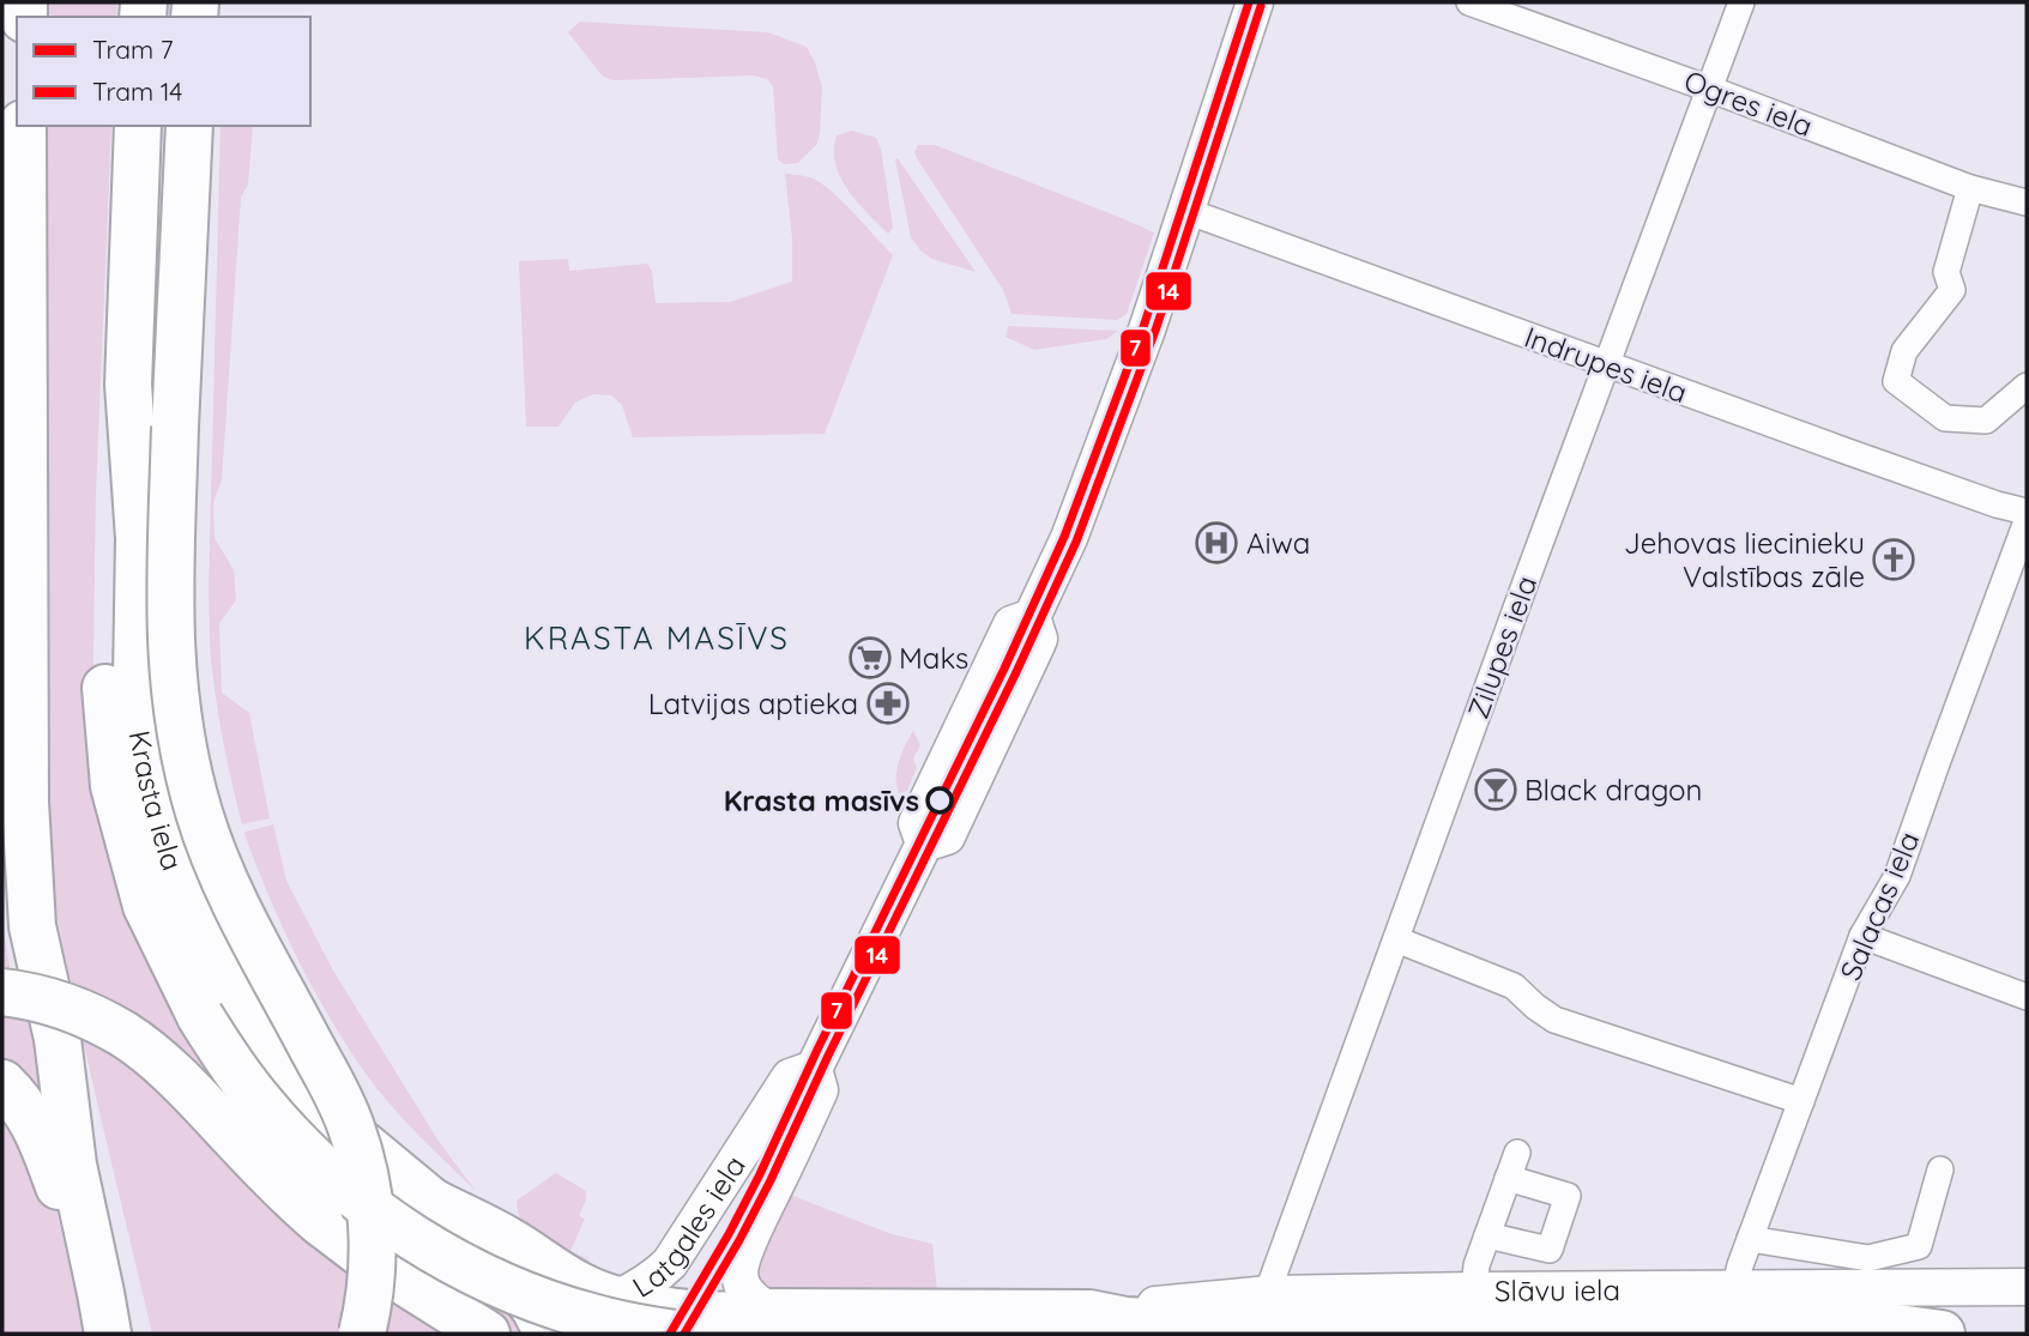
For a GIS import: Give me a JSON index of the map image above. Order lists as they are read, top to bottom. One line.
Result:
{"streets":{"highway":["Krasta iela"],"street":["Ogres iela","Indrupes iela","Zilupes iela","Salacas iela","Latgales iela","Slāvu iela"]},"crossings":[["Ogres iela","Zilupes iela"],["Indrupes iela","Zilupes iela"],["Indrupes iela","Latgales iela"],["Zilupes iela","Slāvu iela"],["Salacas iela","Slāvu iela"]],"districts":["KRASTA MASĪVS"],"places":{"hospital":["Aiwa"],"church":["Jehovas liecinieku Valstības zāle"],"supermarket":["Maks"],"pharmacy":["Latvijas aptieka"],"bar":["Black dragon"],"other":["Krasta masīvs"]},"lines":["tram line 7","tram line 14"],"legend":["Tram 7","Tram 14"]}
